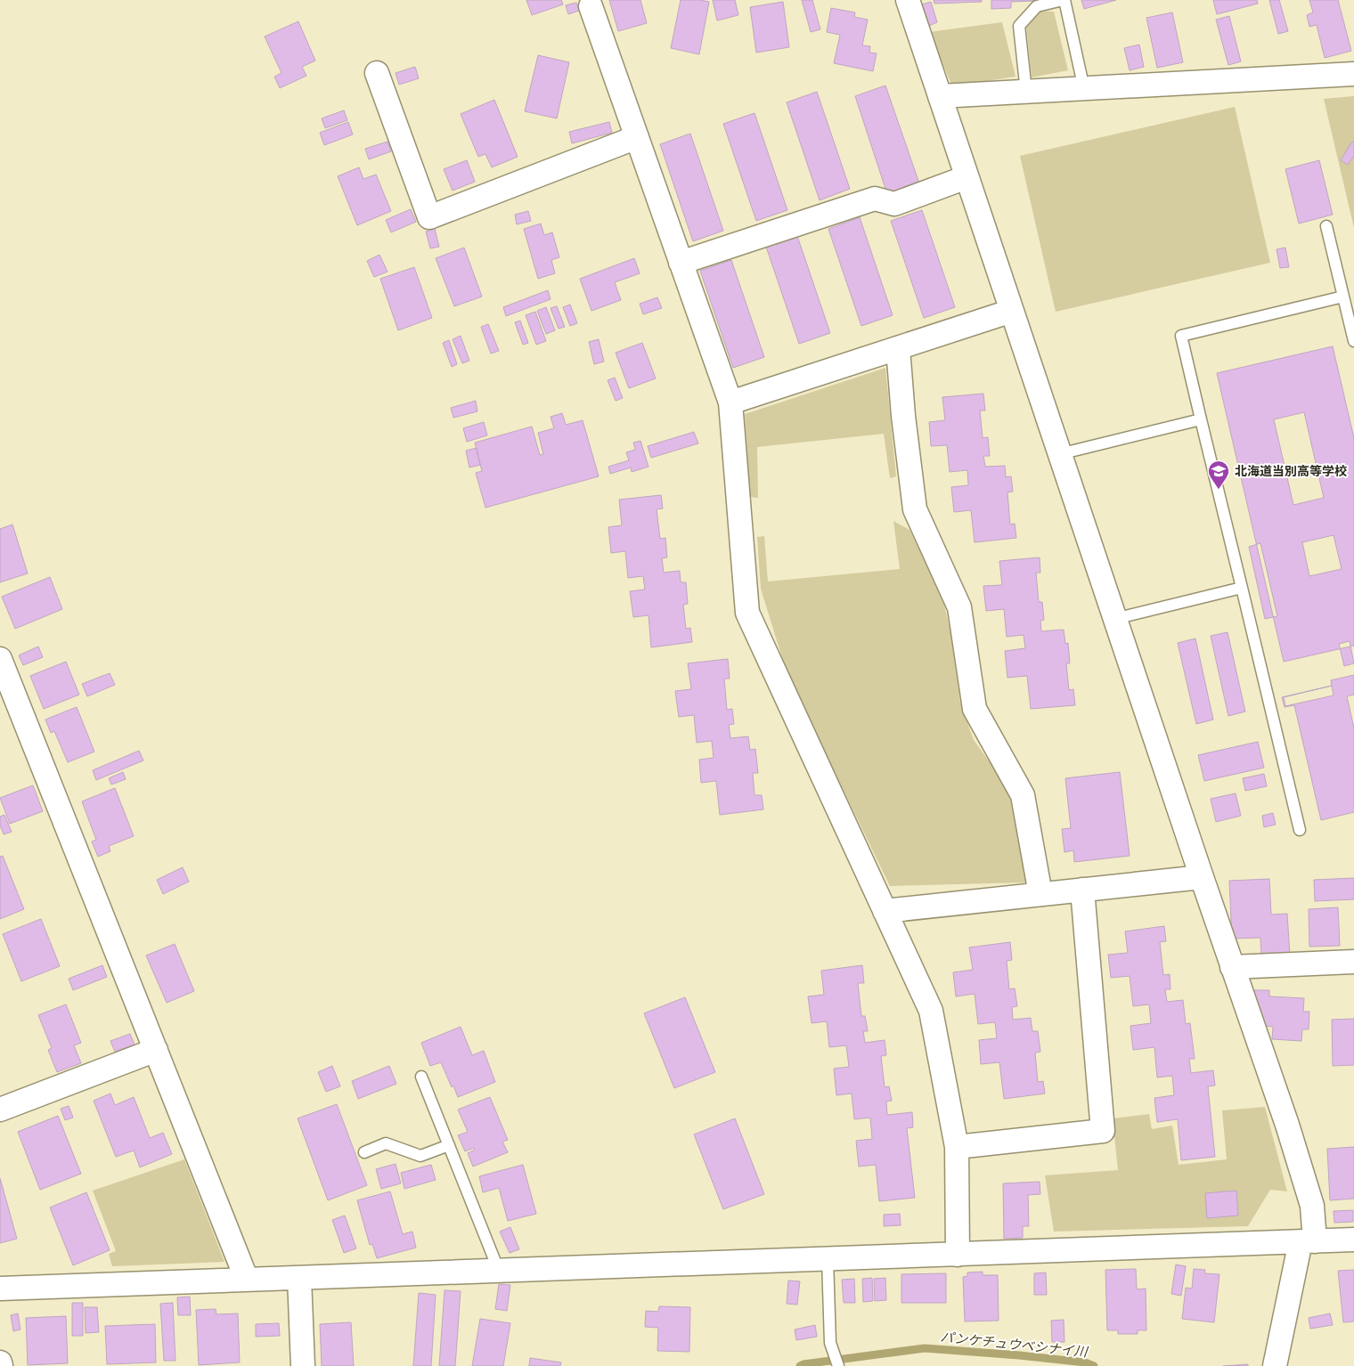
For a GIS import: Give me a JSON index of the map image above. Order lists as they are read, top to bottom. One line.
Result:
{"water":["パンケチュウベシナイ川"],"places":{"school or university":["北海道当別高等学校"]}}
